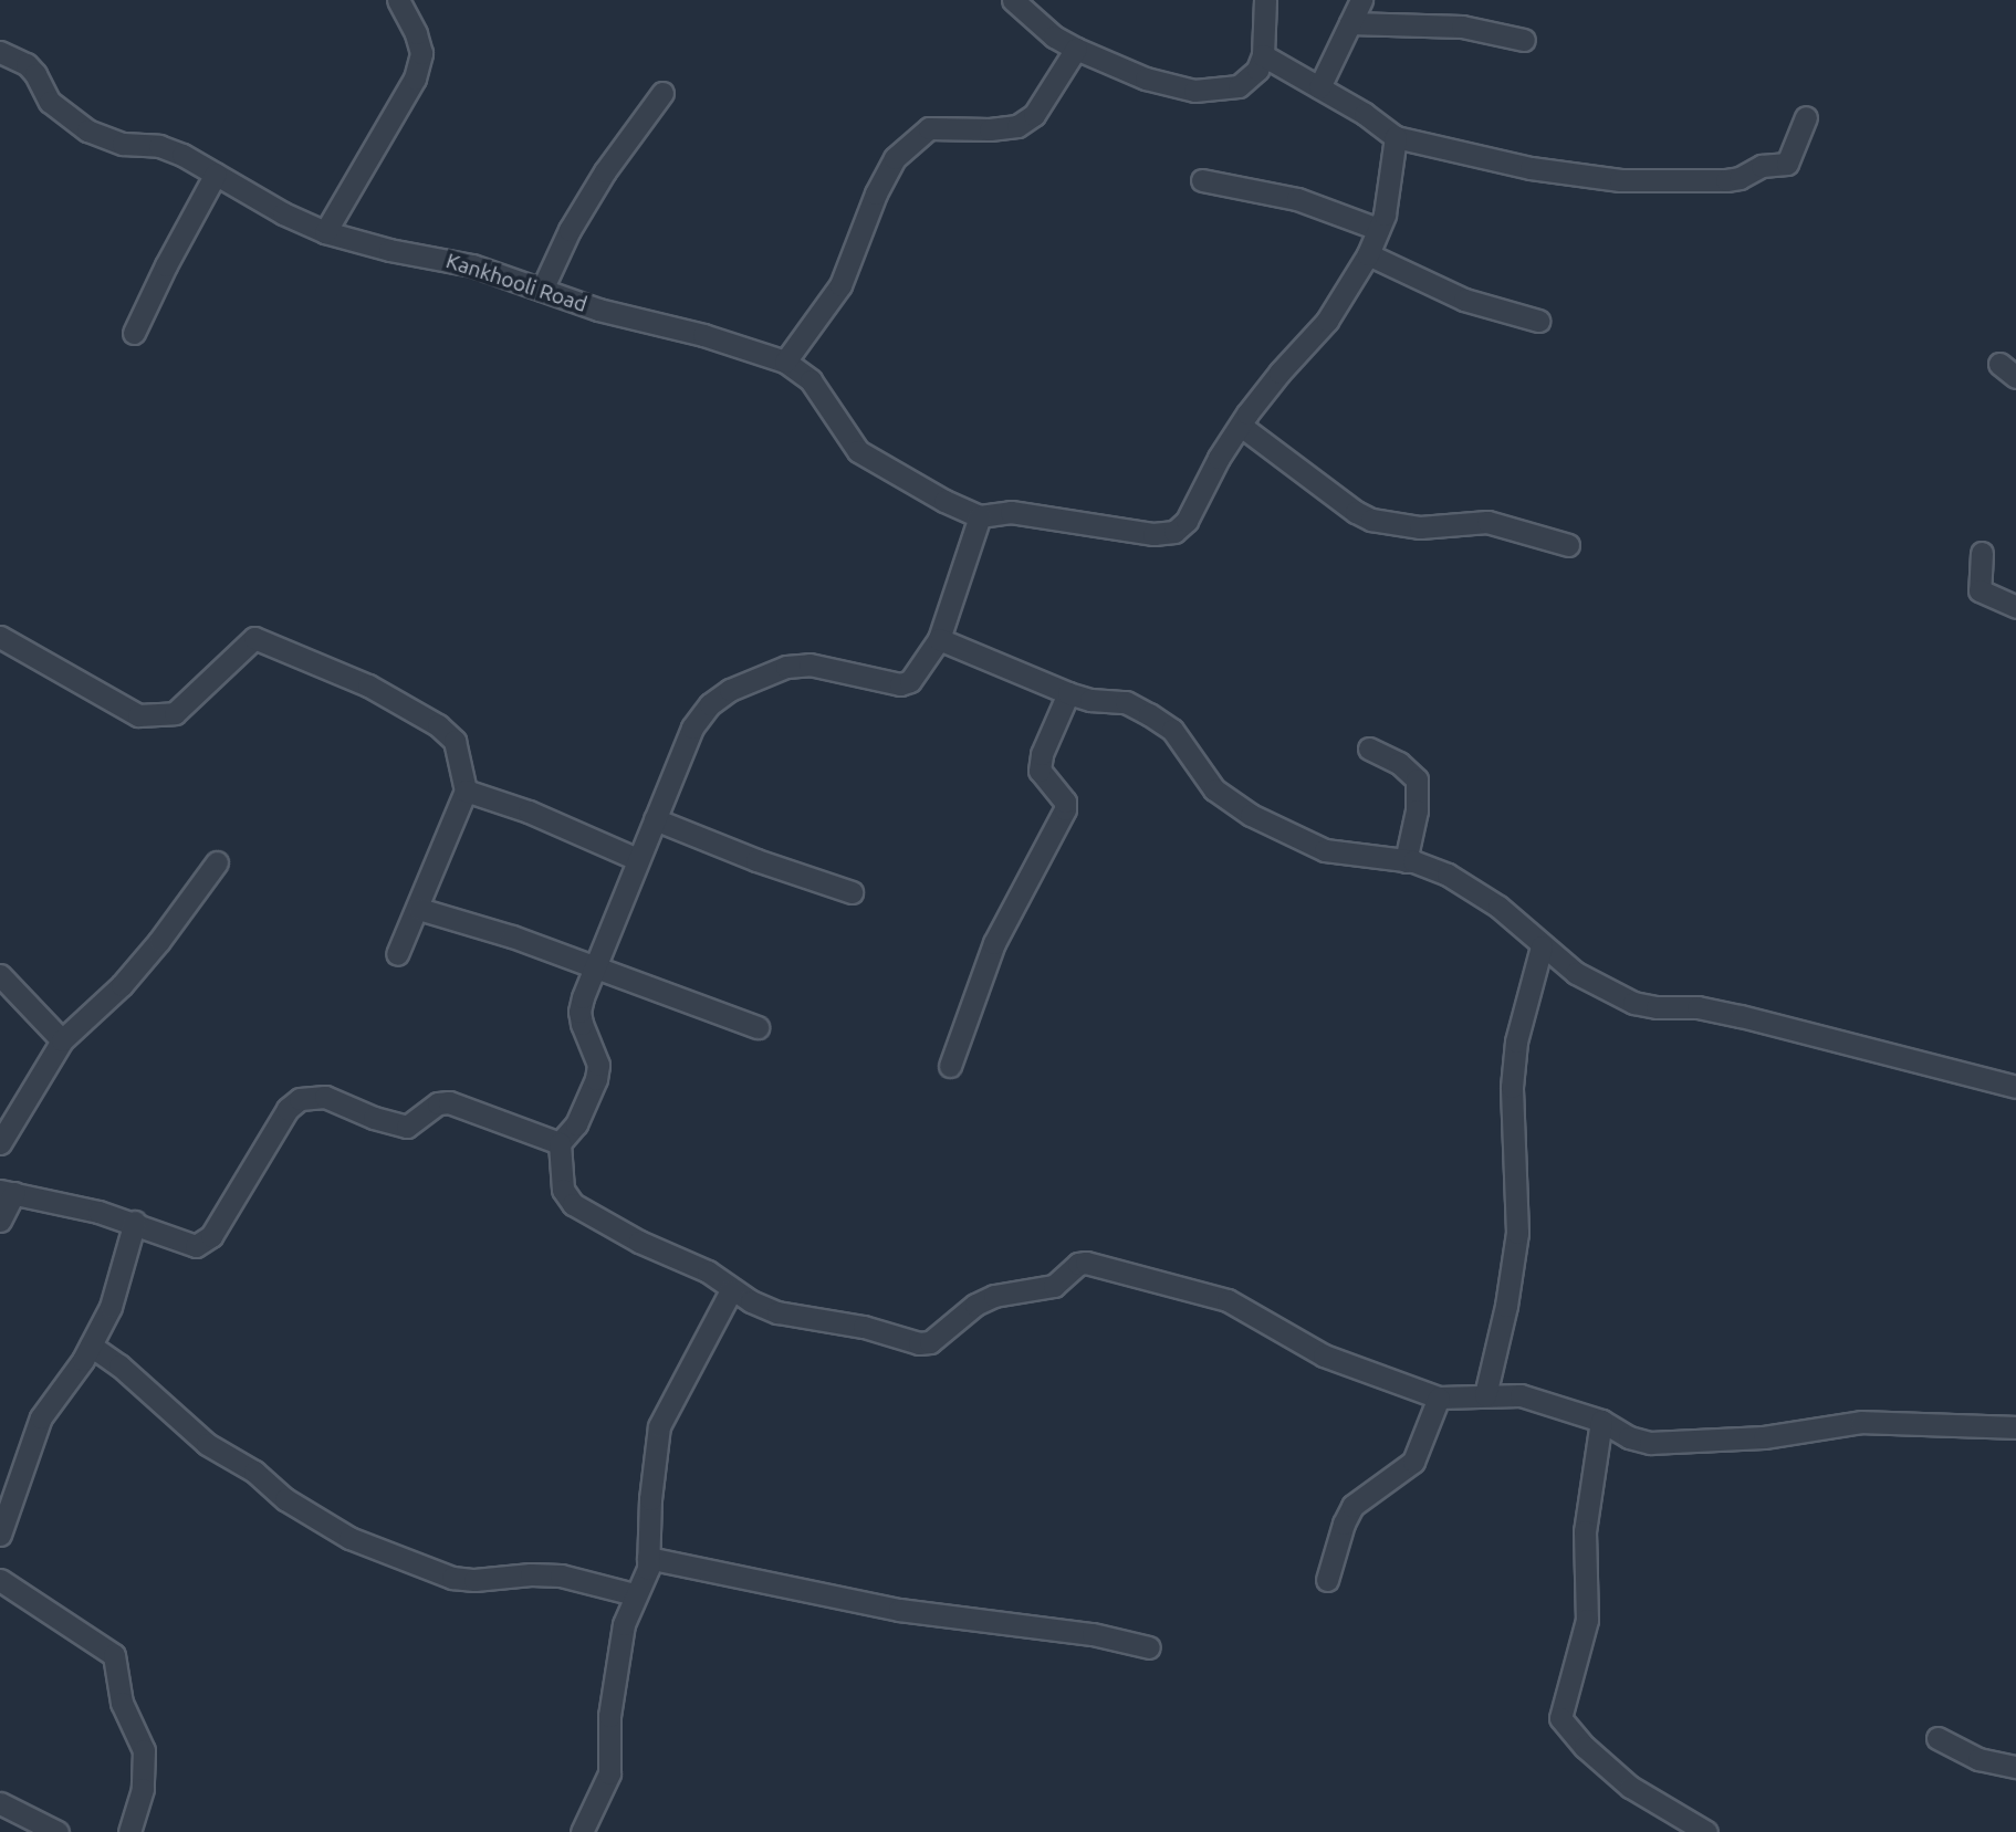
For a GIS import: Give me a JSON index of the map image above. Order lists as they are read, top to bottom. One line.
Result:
{"streets":{"street":["Kankhooli Road"]}}
